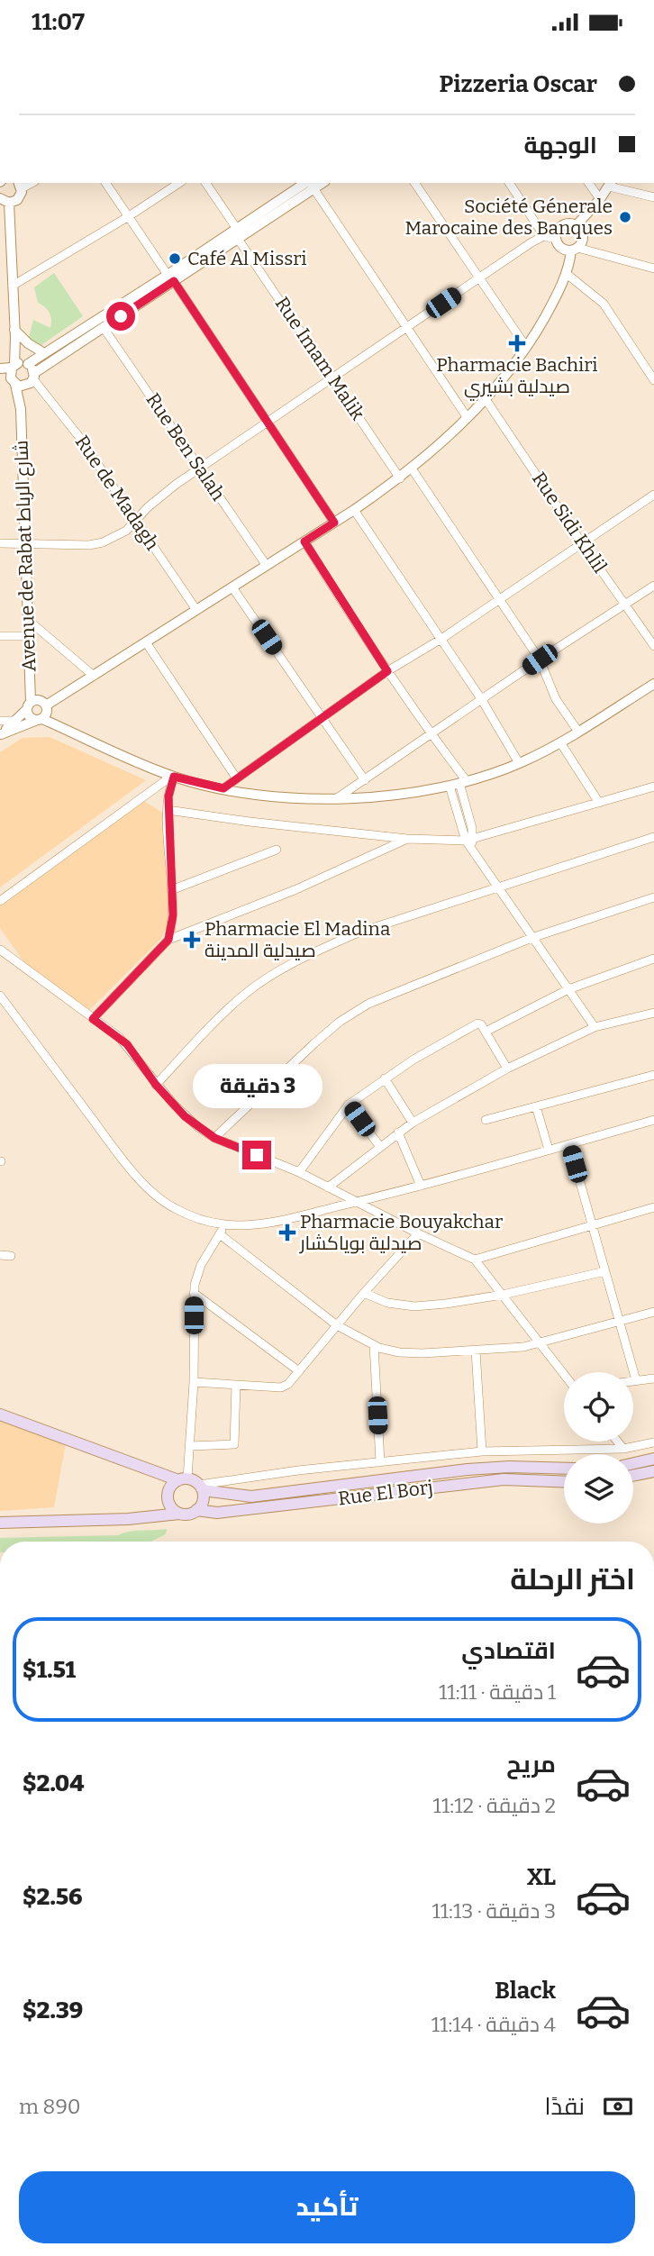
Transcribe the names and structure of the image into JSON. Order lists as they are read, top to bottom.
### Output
{
  "streets": {
    "main road": ["Rue El Borj"],
    "street": [
      "Rue Imam Malik",
      "Rue Ben Salah",
      "Rue de Madagh",
      "Rue Sidi Khlil",
      "Avenue de Rabat شارع الرباط"
    ]
  },
  "crossings": [
    ["Rue de Madagh", "Avenue de Rabat شارع الرباط"]
  ],
  "places": {
    "other": ["Société Génerale Marocaine des Banques", "Café Al Missri"],
    "health": ["Pharmacie Bachiri صيدلية بشيري", "Pharmacie El Madina صيدلية المدينة", "Pharmacie Bouyakchar صيدلية بوياكشار"]
  },
  "page": {
    "status": "11:07",
    "banner": ["Pizzeria Oscar", "الوجهة"],
    "bubble": "3 دقيقة",
    "heading": "اختر الرحلة",
    "list": [
      {
        "name": "اقتصادي",
        "note": "1 دقيقة · 11:11",
        "value": "$1.51"
      },
      {
        "name": "مريح",
        "note": "2 دقيقة · 11:12",
        "value": "$2.04"
      },
      {
        "name": "XL",
        "note": "3 دقيقة · 11:13",
        "value": "$2.56"
      },
      {
        "name": "Black",
        "note": "4 دقيقة · 11:14",
        "value": "$2.39"
      }
    ],
    "pay": ["نقدًا", "890 m"],
    "buttons": "تأكيد"
  }
}
